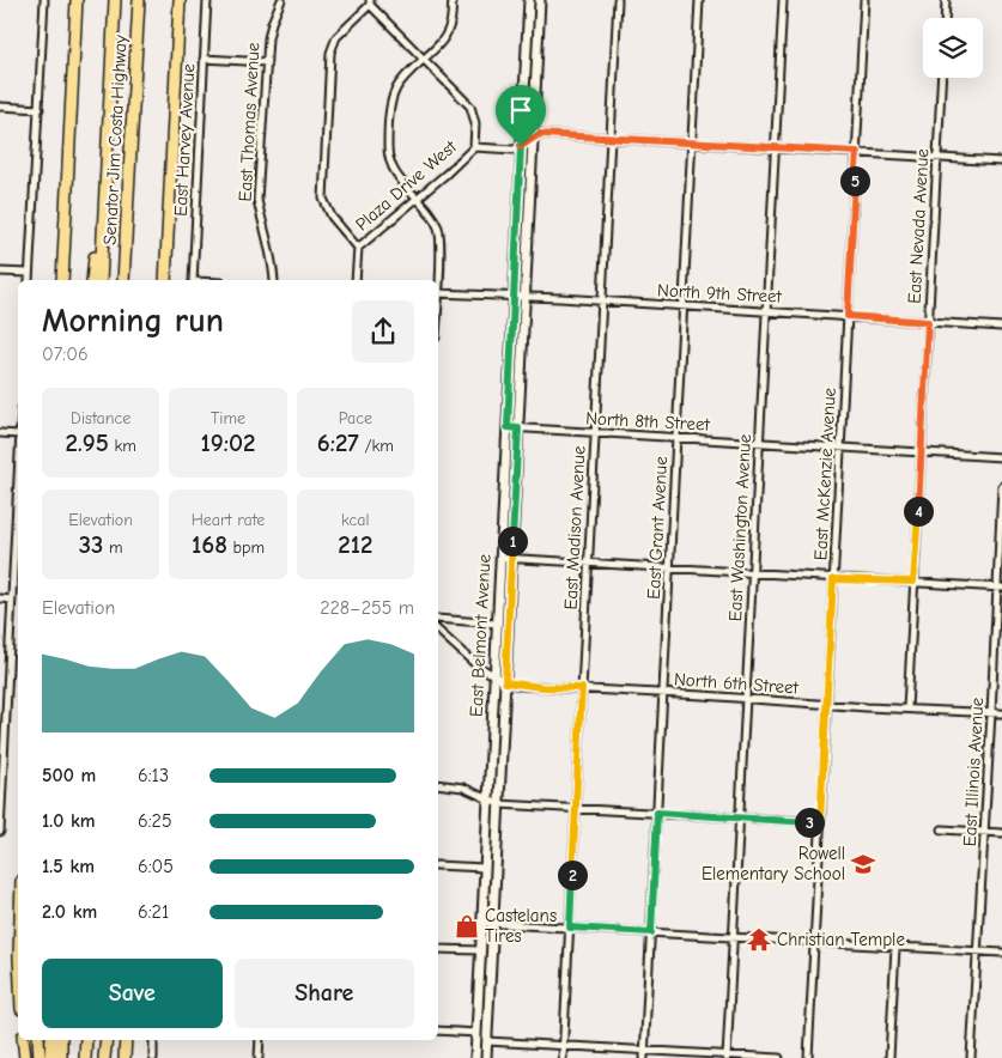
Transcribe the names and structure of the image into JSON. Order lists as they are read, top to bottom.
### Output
{
  "streets": {
    "highway": ["Senator Jim Costa Highway"],
    "main road": ["East Belmont Avenue"],
    "street": [
      "East Thomas Avenue",
      "East Harvey Avenue",
      "Plaza Drive West",
      "East Nevada Avenue",
      "North 9th Street",
      "North 8th Street",
      "East McKenzie Avenue",
      "East Madison Avenue",
      "East Grant Avenue",
      "East Washington Avenue",
      "North 6th Street",
      "East Illinois Avenue"
    ]
  },
  "crossings": [
    ["East Nevada Avenue", "North 9th Street"],
    ["East Nevada Avenue", "North 8th Street"],
    ["East Nevada Avenue", "North 6th Street"],
    ["North 9th Street", "East McKenzie Avenue"],
    ["North 9th Street", "East Madison Avenue"],
    ["North 9th Street", "East Grant Avenue"],
    ["North 9th Street", "East Washington Avenue"],
    ["North 9th Street", "East Belmont Avenue"],
    ["North 8th Street", "East McKenzie Avenue"],
    ["North 8th Street", "East Madison Avenue"],
    ["North 8th Street", "East Grant Avenue"],
    ["North 8th Street", "East Washington Avenue"],
    ["North 8th Street", "East Belmont Avenue"],
    ["East McKenzie Avenue", "North 6th Street"],
    ["East Madison Avenue", "North 6th Street"],
    ["East Grant Avenue", "North 6th Street"],
    ["East Washington Avenue", "North 6th Street"],
    ["East Belmont Avenue", "North 6th Street"],
    ["North 6th Street", "East Illinois Avenue"]
  ],
  "places": {
    "school or university": ["Rowell Elementary School"],
    "shop": ["Castelans Tires"],
    "temple": ["Christian Temple"]
  },
  "page": {
    "pins": [
      "5",
      "4",
      "1",
      "3",
      "2"
    ],
    "heading": ["Morning run", "07:06"],
    "stats": [
      ["Distance", "2.95 km"],
      ["Time", "19:02"],
      ["Pace", "6:27 /km"],
      ["Elevation", "33 m"],
      ["Heart rate", "168 bpm"],
      ["kcal", "212"]
    ],
    "chart": ["Elevation", "228–255 m"],
    "list": [
      {
        "name": "500 m",
        "note": "6:13"
      },
      {
        "name": "1.0 km",
        "note": "6:25"
      },
      {
        "name": "1.5 km",
        "note": "6:05"
      },
      {
        "name": "2.0 km",
        "note": "6:21"
      }
    ],
    "buttons": ["Save", "Share"]
  }
}
